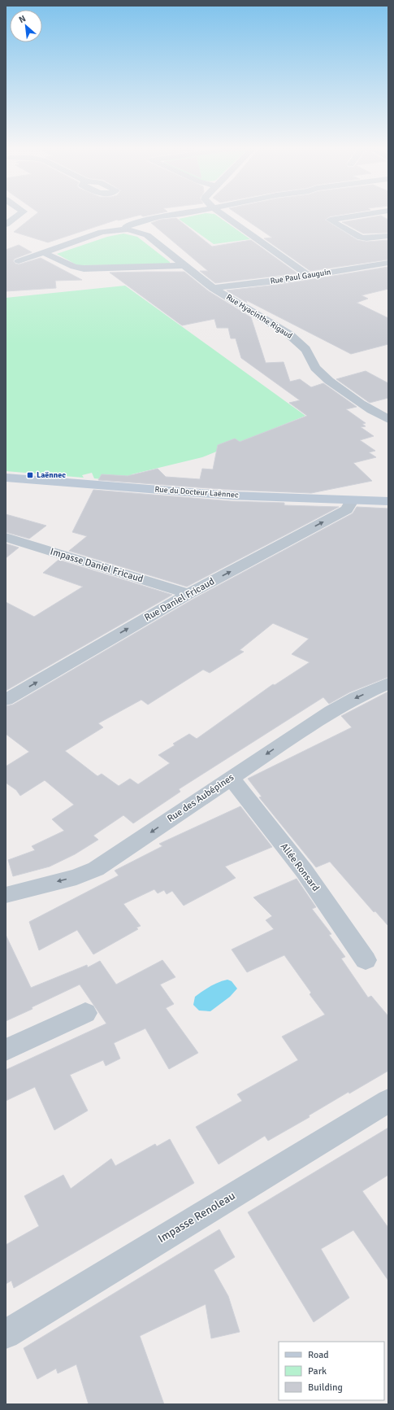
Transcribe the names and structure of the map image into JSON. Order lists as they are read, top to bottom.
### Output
{
  "streets": {
    "street": [
      "Rue Paul Gauguin",
      "Rue Hyacinthe Rigaud",
      "Rue du Docteur Laënnec",
      "Impasse Daniel Fricaud",
      "Rue Daniel Fricaud",
      "Rue des Aubépines",
      "Allée Ronsard",
      "Impasse Renoleau"
    ]
  },
  "crossings": [
    ["Rue Paul Gauguin", "Rue Hyacinthe Rigaud"],
    ["Rue du Docteur Laënnec", "Rue Daniel Fricaud"],
    ["Impasse Daniel Fricaud", "Rue Daniel Fricaud"],
    ["Rue des Aubépines", "Allée Ronsard"]
  ],
  "one_way": ["Rue Daniel Fricaud", "Rue des Aubépines"],
  "places": {
    "transit": ["Laënnec"]
  },
  "legend": ["Road", "Park", "Building"],
  "north": "top left"
}
